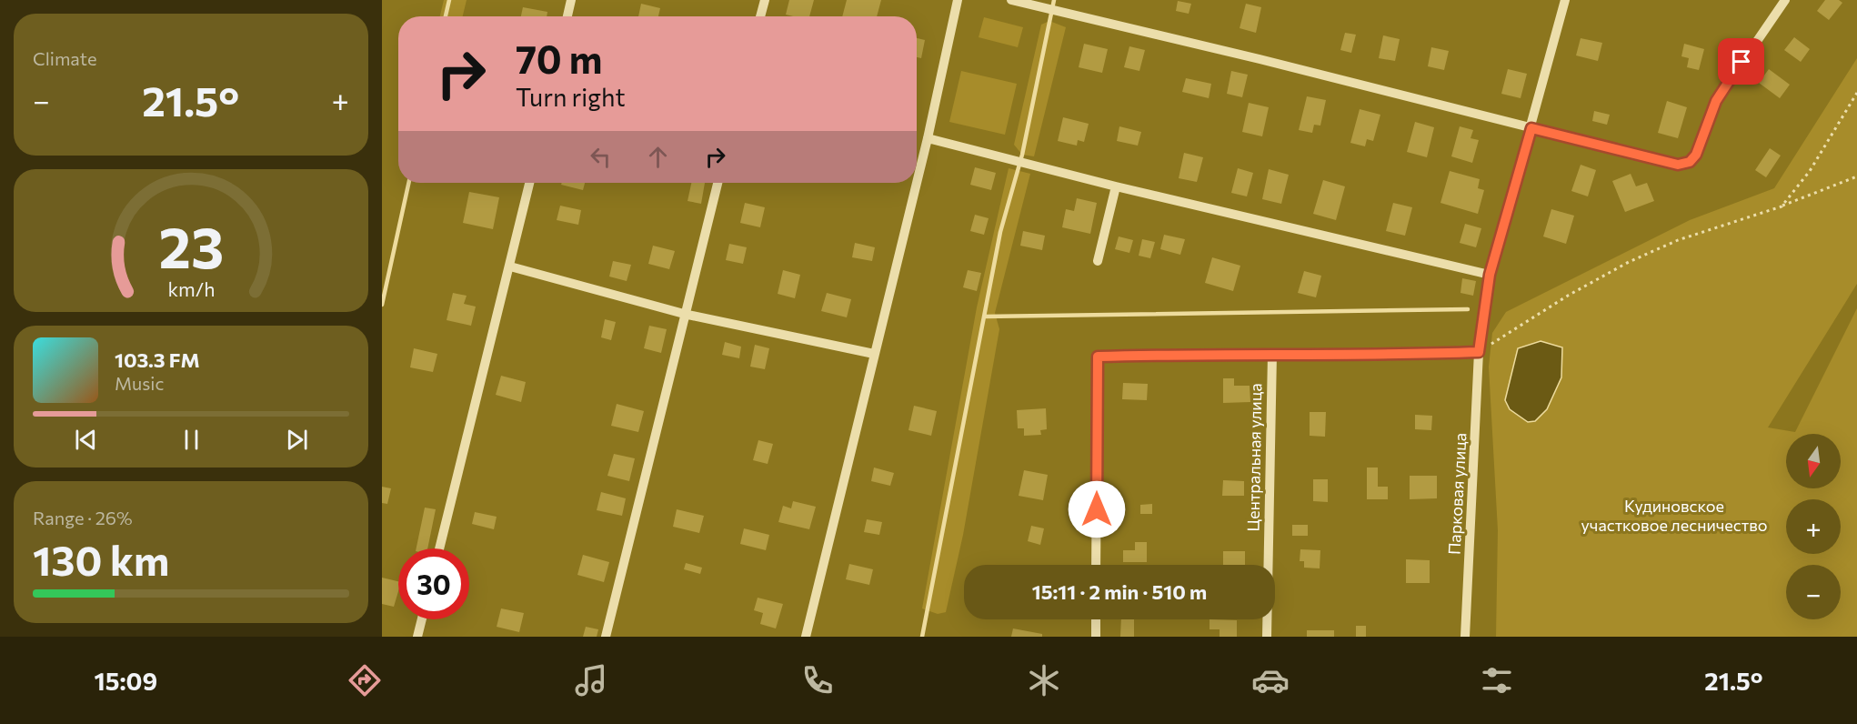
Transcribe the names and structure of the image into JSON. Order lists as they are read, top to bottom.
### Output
{
  "streets": {
    "street": ["Центральная улица", "Парковая улица"]
  },
  "parks": ["Кудиновское участковое лесничество"],
  "north": "bottom",
  "page": {
    "tile": [
      "Climate",
      ["Range · 26%", "130 km"]
    ],
    "turn": ["70 m", "Turn right"],
    "heat": ["−", "21.5°", "+"],
    "song": ["103.3 FM", "Music"],
    "map_buttons": ["+", "−"],
    "limit": "30",
    "trip": "15:11 · 2 min · 510 m",
    "tabs": ["15:09", "21.5°"],
    "gauge": ["23", "km/h"]
  }
}
